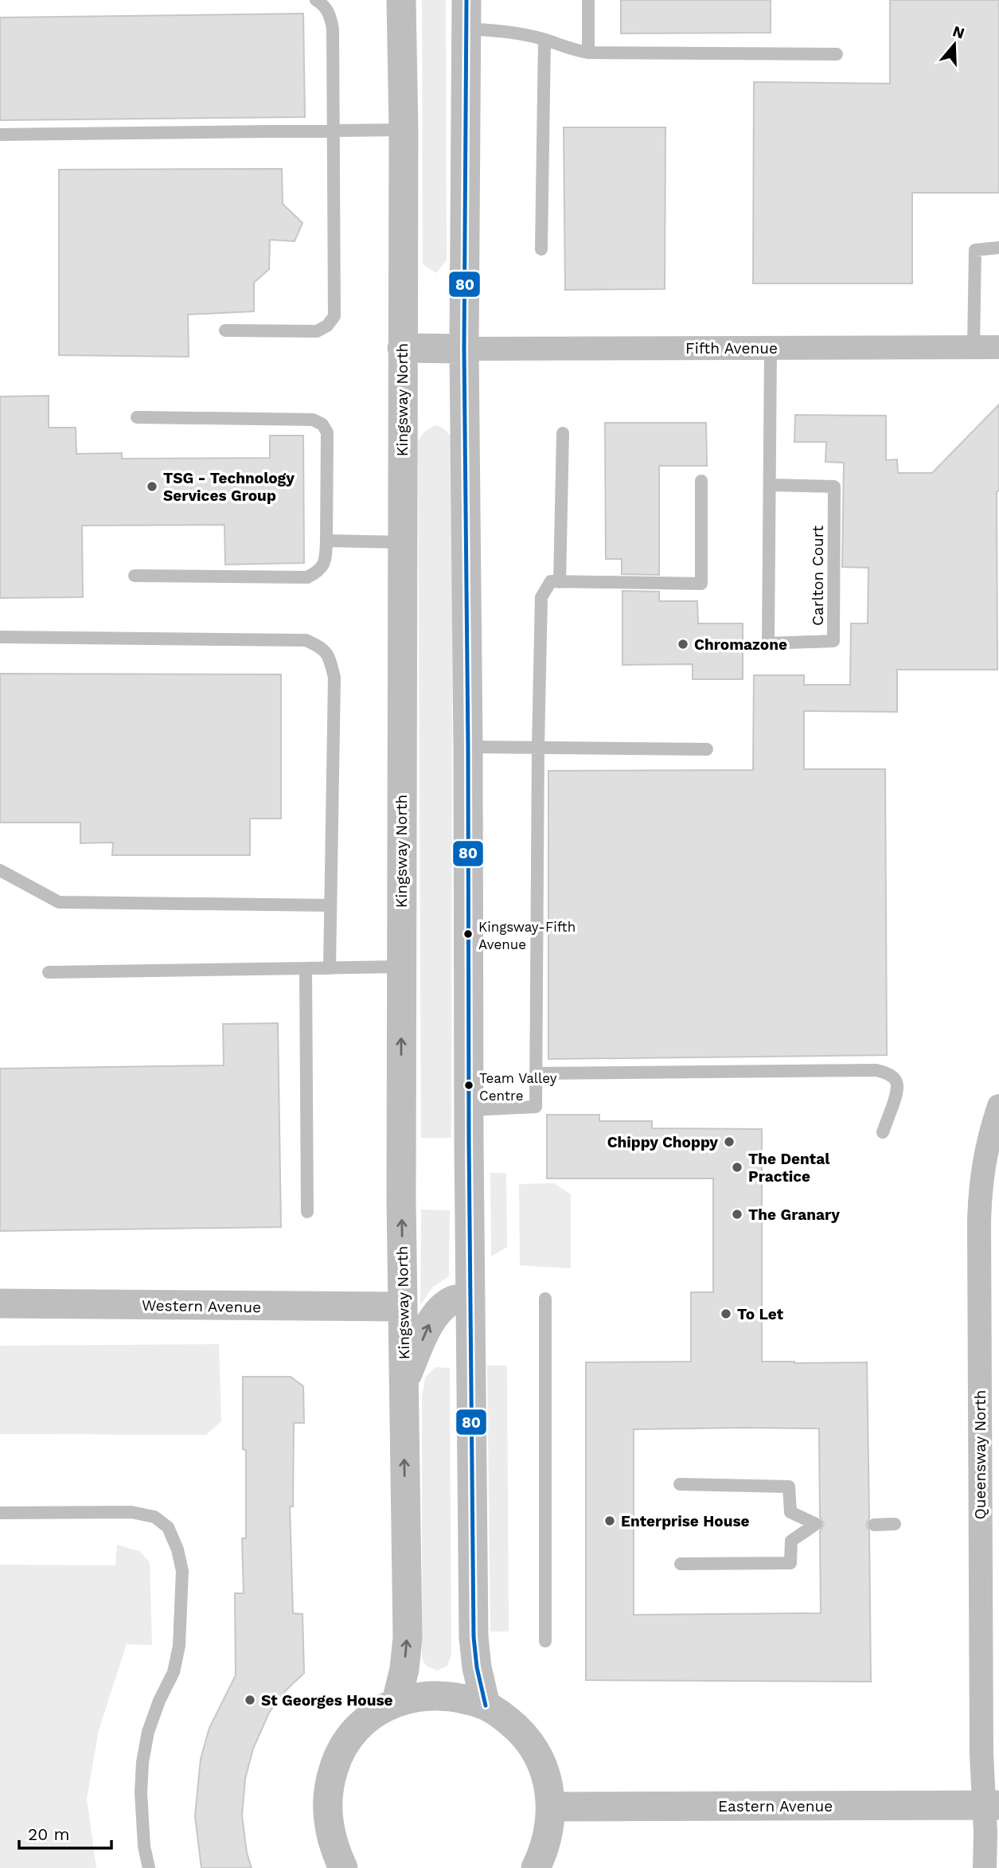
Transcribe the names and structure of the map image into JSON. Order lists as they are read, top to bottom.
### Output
{
  "streets": {
    "street": [
      "Fifth Avenue",
      "Kingsway North",
      "Western Avenue",
      "Queensway North",
      "Eastern Avenue"
    ],
    "lane": ["Carlton Court"]
  },
  "crossings": [
    ["Fifth Avenue", "Carlton Court"],
    ["Kingsway North", "Western Avenue"],
    ["Queensway North", "Eastern Avenue"]
  ],
  "places": [
    "TSG - Technology Services Group",
    "Chromazone",
    "Kingsway-Fifth Avenue",
    "Team Valley Centre",
    "Chippy Choppy",
    "The Dental Practice",
    "The Granary",
    "To Let",
    "Enterprise House",
    "St Georges House"
  ],
  "lines": ["transit line 80"],
  "scale_bar": "20 m",
  "north": "top"
}
